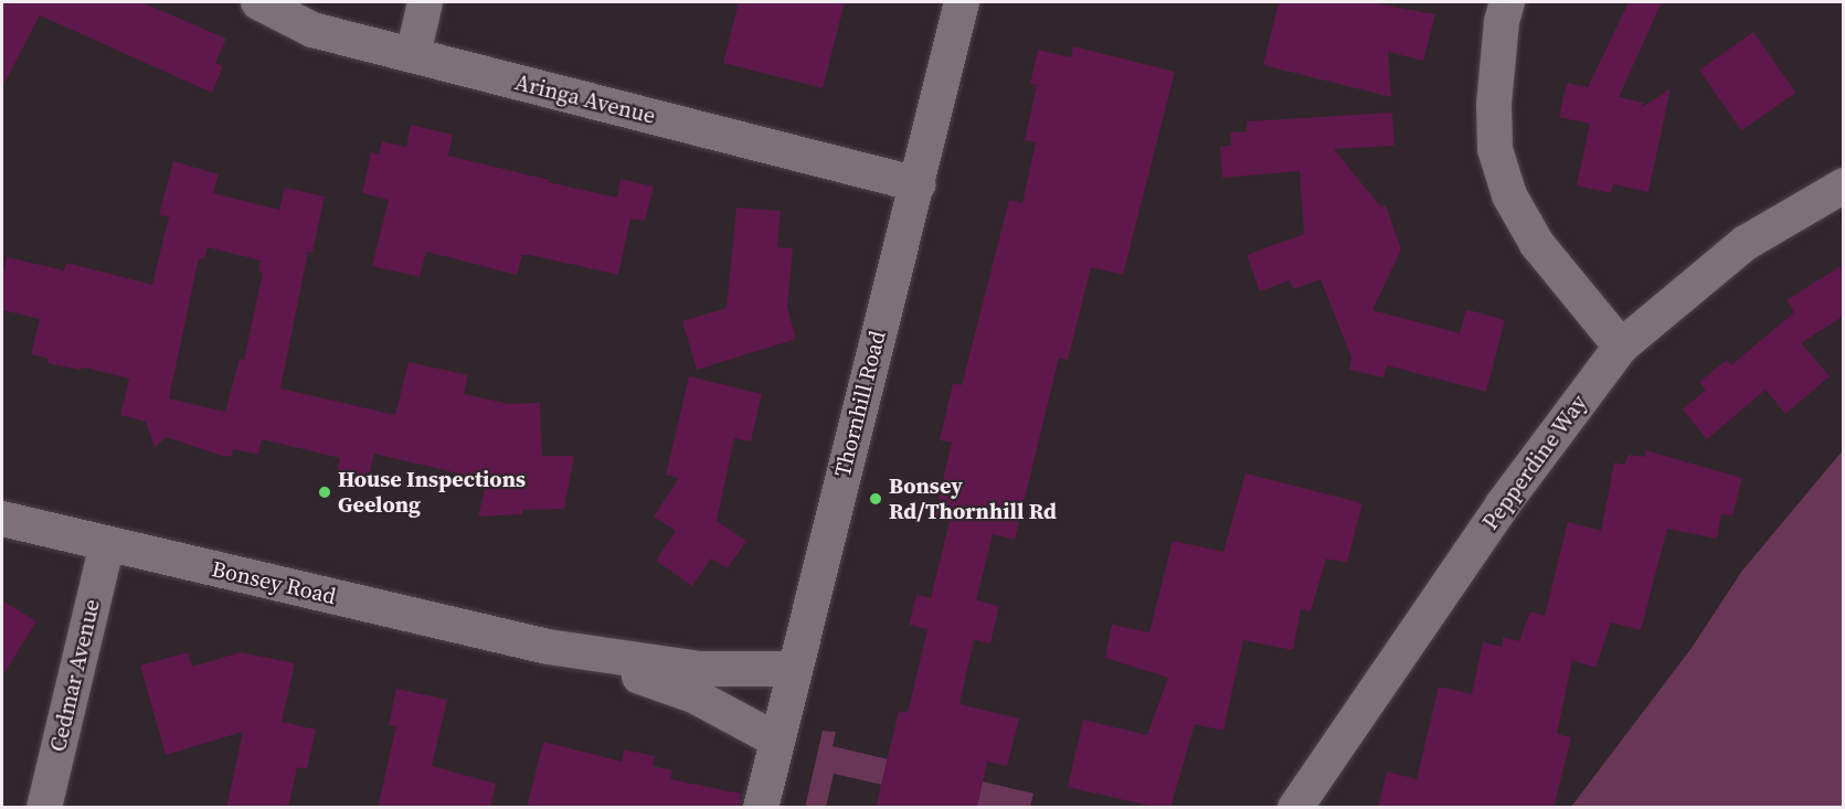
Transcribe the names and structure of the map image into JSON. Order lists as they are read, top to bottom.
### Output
{
  "streets": {
    "street": [
      "Aringa Avenue",
      "Thornhill Road",
      "Pepperdine Way",
      "Bonsey Road",
      "Cedmar Avenue"
    ]
  },
  "crossings": [
    ["Aringa Avenue", "Thornhill Road"],
    ["Thornhill Road", "Bonsey Road"],
    ["Bonsey Road", "Cedmar Avenue"]
  ],
  "places": ["House Inspections Geelong", "Bonsey Rd/Thornhill Rd"]
}
